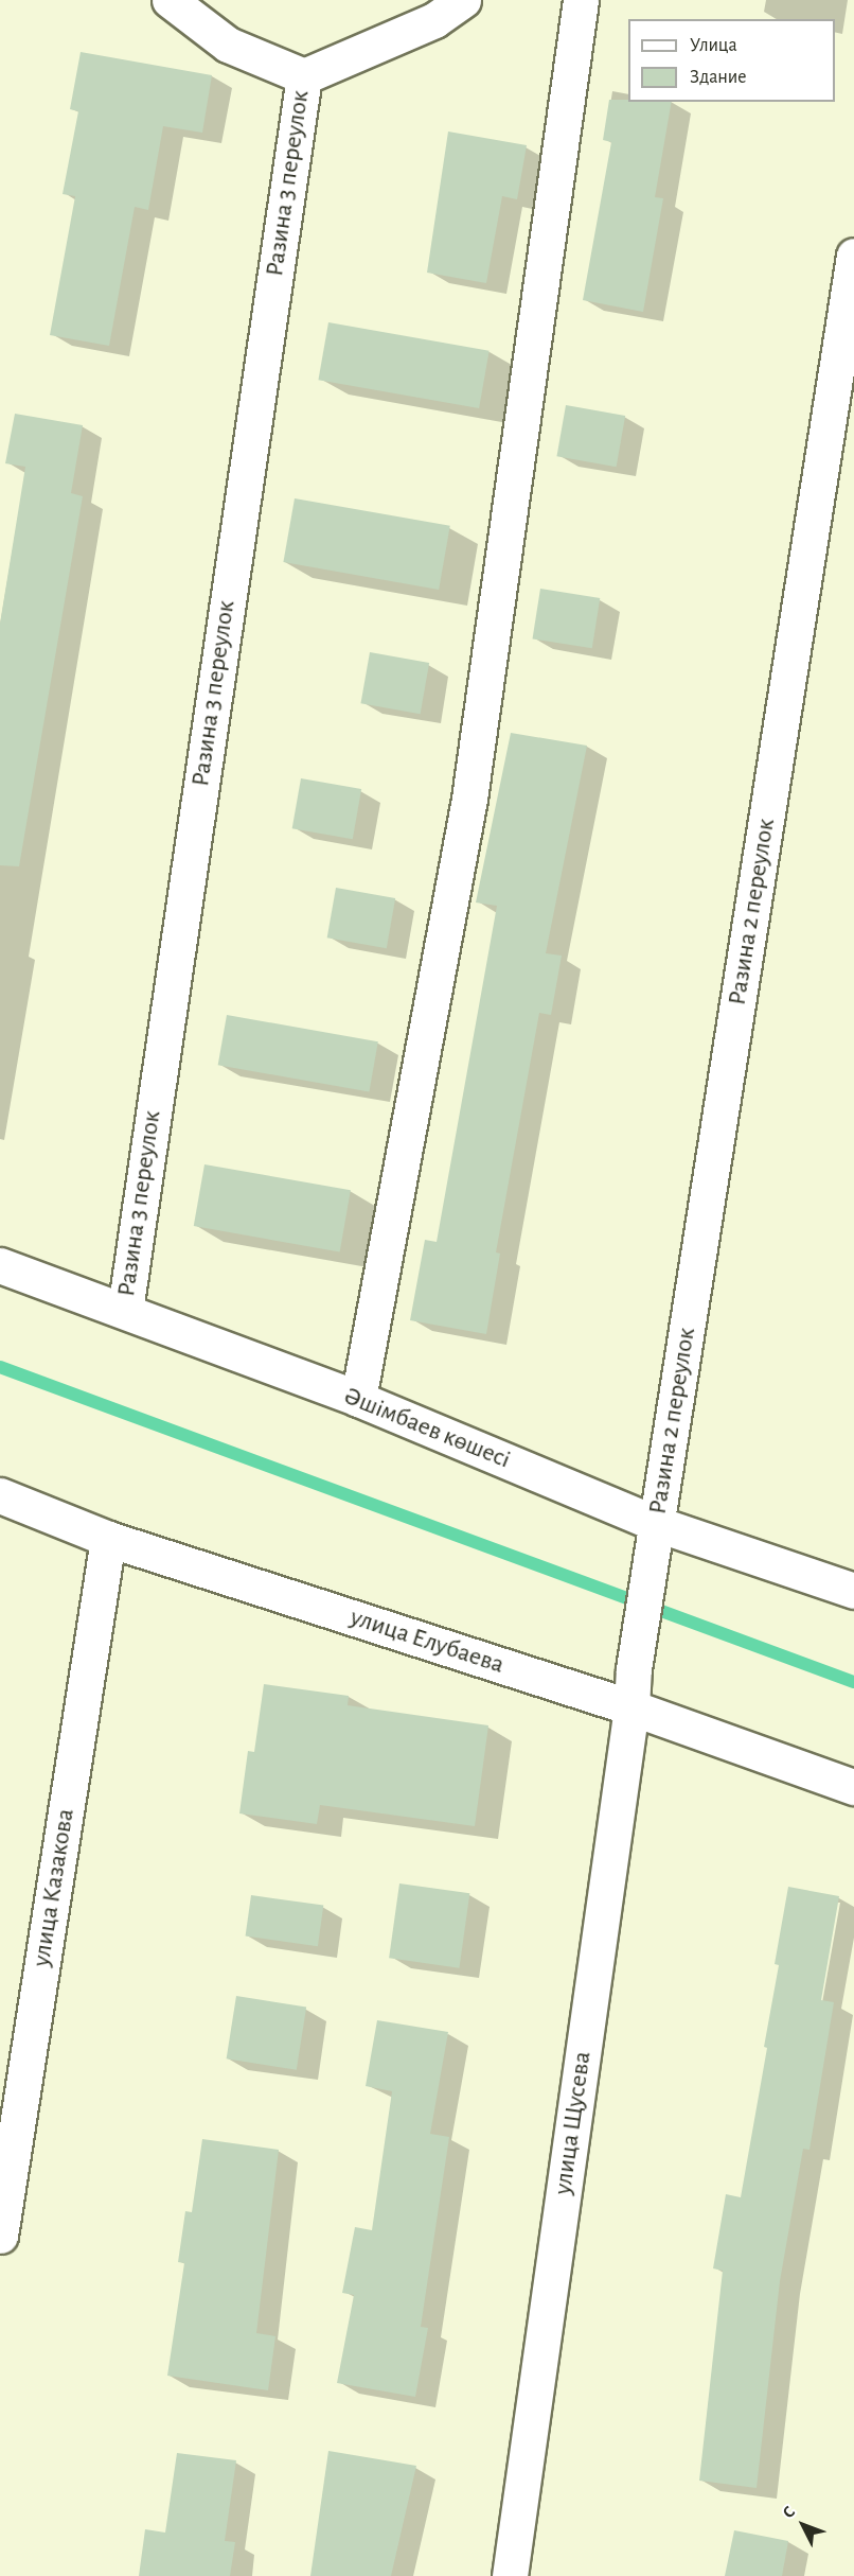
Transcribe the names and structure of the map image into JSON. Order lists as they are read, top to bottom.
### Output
{
  "streets": {
    "street": [
      "Разина 3 переулок",
      "Разина 2 переулок",
      "Әшімбаев көшесі",
      "улица Елубаева",
      "улица Казакова",
      "улица Щусева"
    ]
  },
  "crossings": [
    ["Разина 3 переулок", "Әшімбаев көшесі"],
    ["Разина 2 переулок", "Әшімбаев көшесі"],
    ["Разина 2 переулок", "улица Щусева"],
    ["улица Елубаева", "улица Казакова"],
    ["улица Елубаева", "улица Щусева"]
  ],
  "legend": ["Улица", "Здание"],
  "north": "top left"
}
